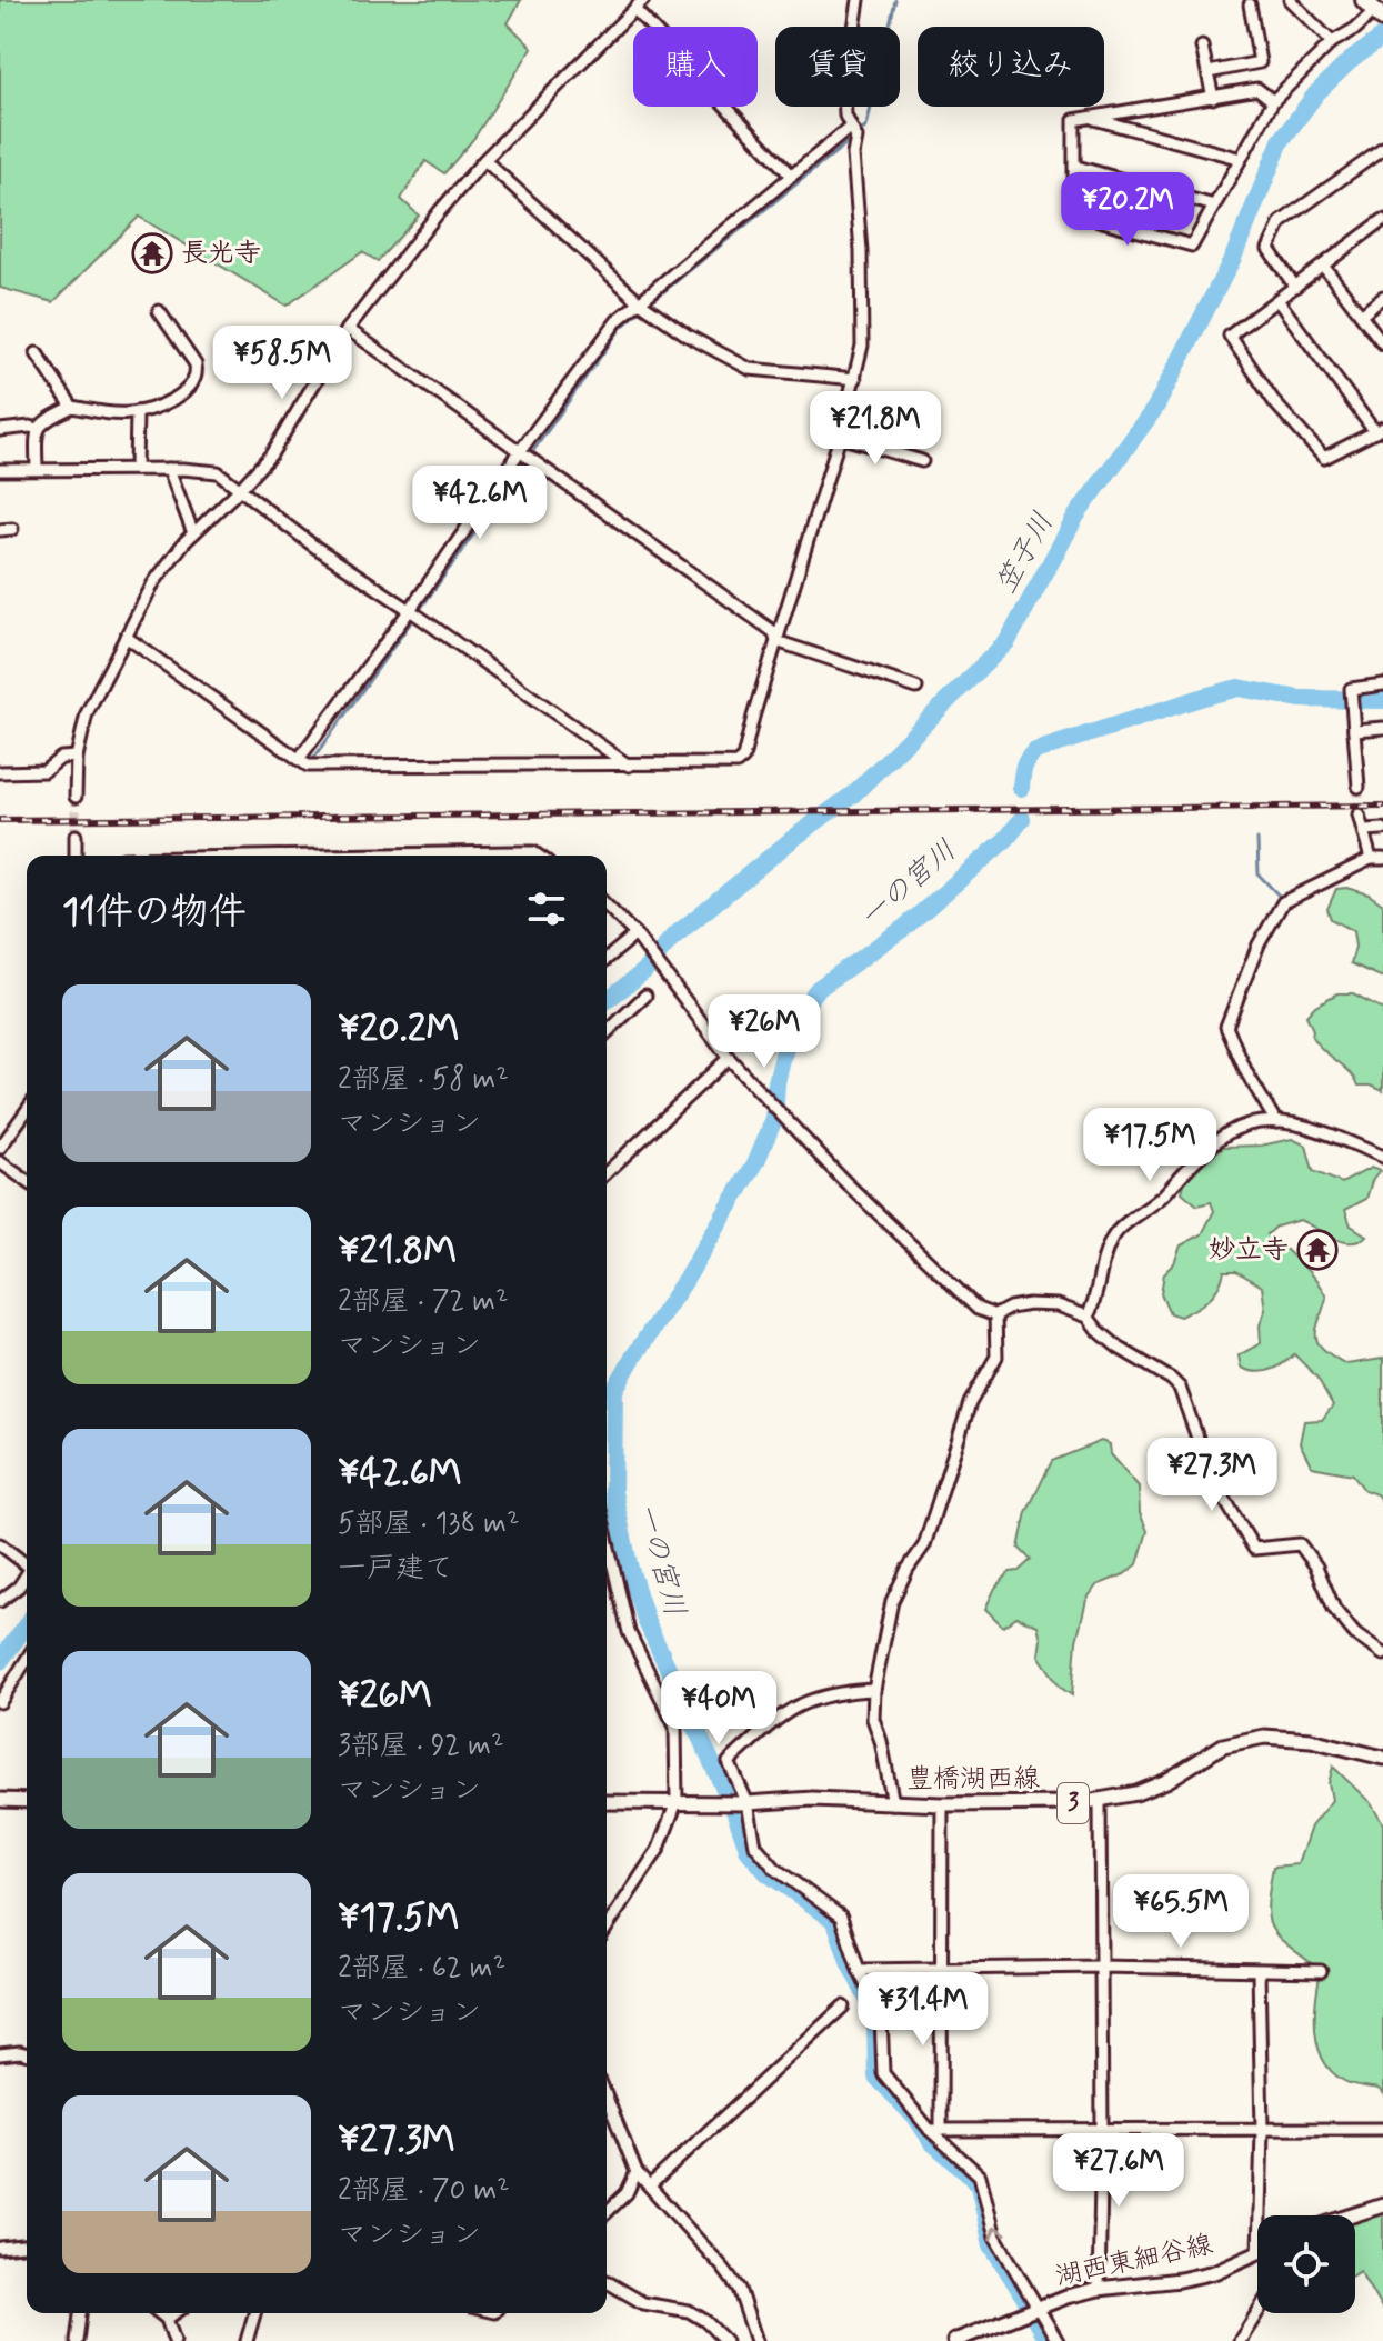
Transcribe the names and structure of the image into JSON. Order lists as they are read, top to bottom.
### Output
{
  "streets": {
    "main road": ["豊橋湖西線", "3", "湖西東細谷線"]
  },
  "water": ["笠子川", "一の宮川"],
  "places": {
    "temple": ["長光寺", "妙立寺"]
  },
  "page": {
    "chip": ["購入", "賃貸", "絞り込み"],
    "price": [
      "¥20.2M",
      "¥58.5M",
      "¥21.8M",
      "¥42.6M",
      "¥26M",
      "¥17.5M",
      "¥27.3M",
      "¥40M",
      "¥65.5M",
      "¥31.4M",
      "¥27.6M"
    ],
    "heading": "11件の物件",
    "list": [
      {
        "name": "¥20.2M",
        "note": "2部屋 · 58 m² · マンション"
      },
      {
        "name": "¥21.8M",
        "note": "2部屋 · 72 m² · マンション"
      },
      {
        "name": "¥42.6M",
        "note": "5部屋 · 138 m² · 一戸建て"
      },
      {
        "name": "¥26M",
        "note": "3部屋 · 92 m² · マンション"
      },
      {
        "name": "¥17.5M",
        "note": "2部屋 · 62 m² · マンション"
      },
      {
        "name": "¥27.3M",
        "note": "2部屋 · 70 m² · マンション"
      }
    ]
  }
}
